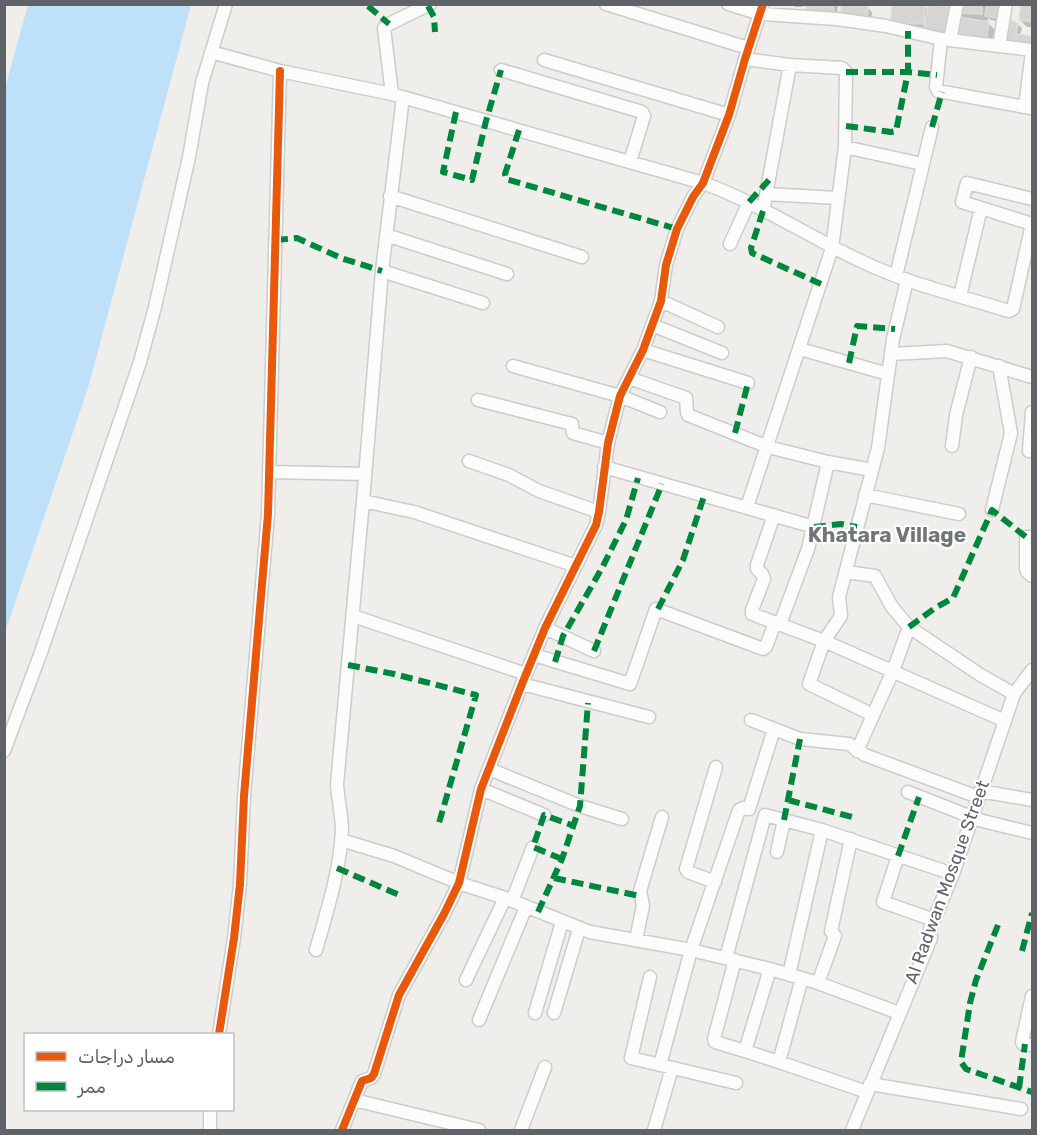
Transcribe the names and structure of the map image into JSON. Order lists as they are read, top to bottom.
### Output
{
  "streets": {
    "street": ["Al Radwan Mosque Street"]
  },
  "districts": ["Khatara Village"],
  "legend": ["مسار دراجات", "ممر"]
}
